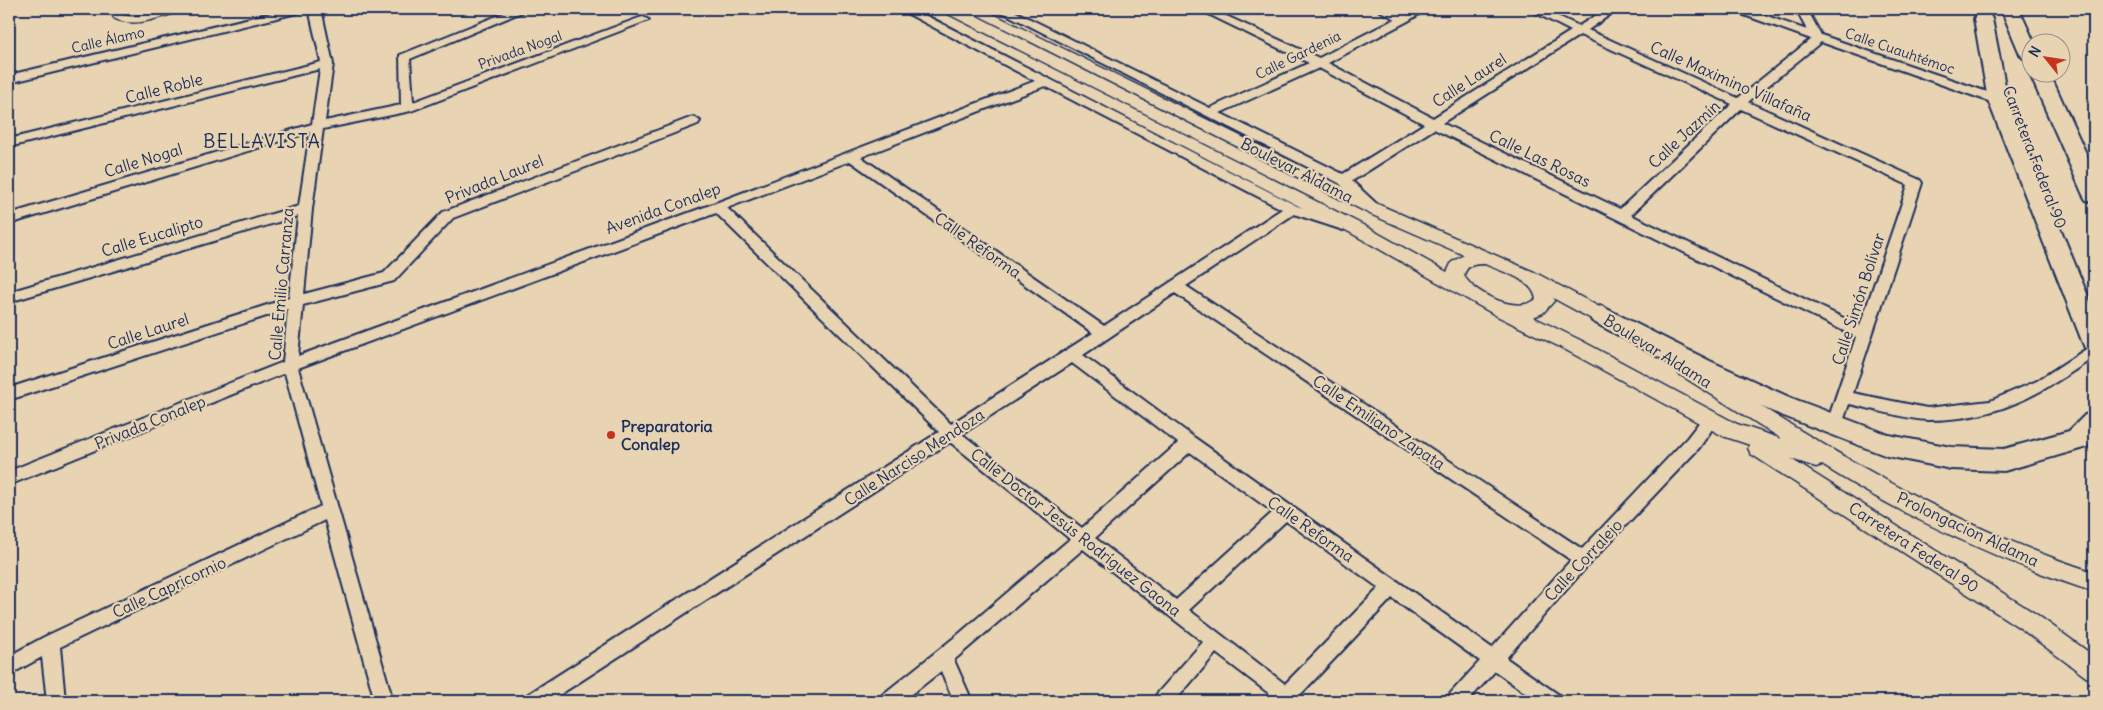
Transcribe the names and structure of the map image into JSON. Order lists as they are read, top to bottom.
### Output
{
  "streets": {
    "highway": ["Carretera Federal 90"],
    "street": [
      "Calle Álamo",
      "Privada Nogal",
      "Calle Cuauhtémoc",
      "Calle Gardenia",
      "Calle Laurel",
      "Calle Maximino Villafaña",
      "Calle Roble",
      "Calle Jazmín",
      "Calle Las Rosas",
      "Calle Nogal",
      "Boulevar Aldama",
      "Privada Laurel",
      "Avenida Conalep",
      "Calle Eucalipto",
      "Calle Reforma",
      "Calle Emilio Carranza",
      "Calle Simón Bolívar",
      "Privada Conalep",
      "Calle Emiliano Zapata",
      "Calle Narciso Mendoza",
      "Prolongacion Aldama",
      "Calle Doctor Jesús Rodríguez Gaona",
      "Calle Corralejo",
      "Calle Capricornio"
    ]
  },
  "crossings": [
    ["Privada Nogal", "Calle Nogal"],
    ["Privada Nogal", "Calle Emilio Carranza"],
    ["Calle Cuauhtémoc", "Calle Jazmín"],
    ["Calle Gardenia", "Calle Las Rosas"],
    ["Calle Laurel", "Calle Maximino Villafaña"],
    ["Calle Laurel", "Calle Las Rosas"],
    ["Calle Laurel", "Privada Laurel"],
    ["Calle Laurel", "Calle Emilio Carranza"],
    ["Calle Maximino Villafaña", "Calle Jazmín"],
    ["Calle Maximino Villafaña", "Calle Simón Bolívar"],
    ["Calle Roble", "Calle Emilio Carranza"],
    ["Calle Jazmín", "Calle Las Rosas"],
    ["Carretera Federal 90", "Boulevar Aldama"],
    ["Calle Las Rosas", "Calle Simón Bolívar"],
    ["Calle Nogal", "Calle Emilio Carranza"],
    ["Boulevar Aldama", "Avenida Conalep"],
    ["Boulevar Aldama", "Calle Narciso Mendoza"],
    ["Boulevar Aldama", "Prolongacion Aldama"],
    ["Boulevar Aldama", "Calle Corralejo"],
    ["Privada Laurel", "Calle Emilio Carranza"],
    ["Avenida Conalep", "Calle Reforma"],
    ["Avenida Conalep", "Calle Emilio Carranza"],
    ["Avenida Conalep", "Privada Conalep"],
    ["Avenida Conalep", "Calle Doctor Jesús Rodríguez Gaona"],
    ["Calle Eucalipto", "Calle Emilio Carranza"],
    ["Calle Reforma", "Calle Narciso Mendoza"],
    ["Calle Reforma", "Calle Corralejo"],
    ["Calle Emilio Carranza", "Privada Conalep"],
    ["Calle Emilio Carranza", "Calle Capricornio"],
    ["Calle Emiliano Zapata", "Calle Narciso Mendoza"],
    ["Calle Emiliano Zapata", "Calle Corralejo"],
    ["Calle Narciso Mendoza", "Calle Doctor Jesús Rodríguez Gaona"]
  ],
  "districts": ["BELLAVISTA"],
  "places": ["Preparatoria Conalep"],
  "north": "top left"
}
